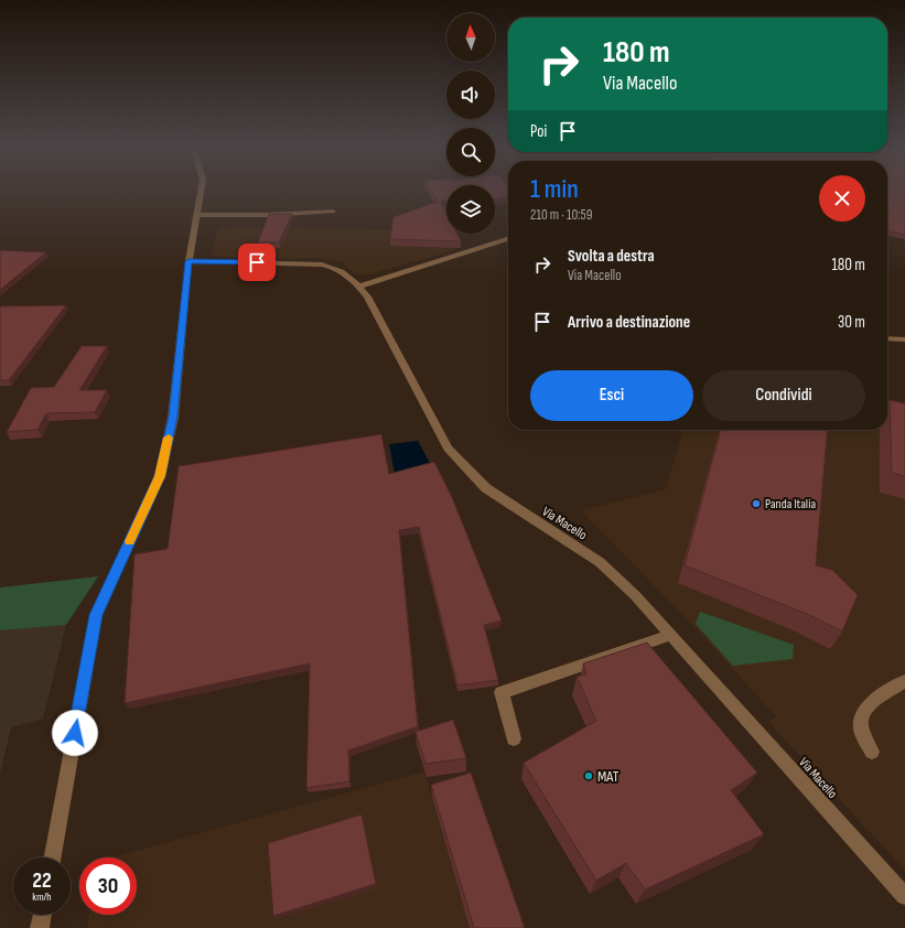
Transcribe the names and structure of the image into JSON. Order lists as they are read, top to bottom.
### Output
{
  "streets": {
    "street": ["Via Macello"]
  },
  "places": ["Panda Italia", "MAT"],
  "north": "top",
  "page": {
    "turn": ["180 m", "Via Macello"],
    "then": "Poi",
    "heading": ["1 min", "210 m · 10:59"],
    "list": [
      {
        "name": "Svolta a destra",
        "note": "Via Macello",
        "value": "180 m"
      },
      {
        "name": "Arrivo a destinazione",
        "value": "30 m"
      }
    ],
    "buttons": ["Esci", "Condividi"],
    "speed": "22 km/h",
    "limit": "30"
  }
}
